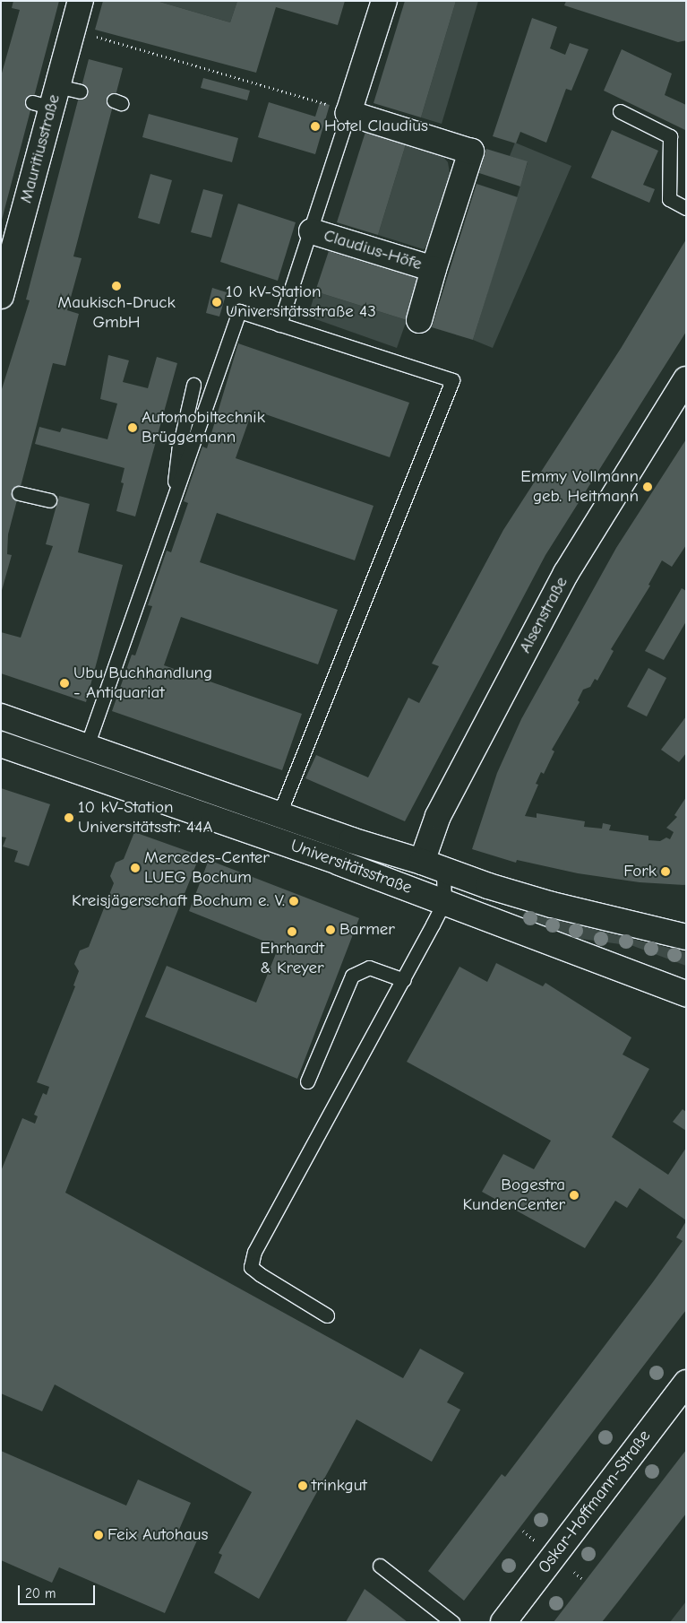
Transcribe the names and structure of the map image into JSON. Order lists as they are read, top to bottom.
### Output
{
  "streets": {
    "street": [
      "Mauritiusstraße",
      "Claudius-Höfe",
      "Alsenstraße",
      "Universitätsstraße",
      "Oskar-Hoffmann-Straße"
    ]
  },
  "crossings": [
    ["Alsenstraße", "Universitätsstraße"]
  ],
  "places": [
    "Hotel Claudius",
    "Maukisch-Druck GmbH",
    "10 kV-Station Universitätsstraße 43",
    "Automobiltechnik Brüggemann",
    "Emmy Vollmann geb. Heitmann",
    "Ubu Buchhandlung - Antiquariat",
    "10 kV-Station Universitätsstr. 44A",
    "Mercedes-Center LUEG Bochum",
    "Fork",
    "Kreisjägerschaft Bochum e. V.",
    "Barmer",
    "Ehrhardt & Kreyer",
    "Bogestra KundenCenter",
    "trinkgut",
    "Feix Autohaus"
  ],
  "scale_bar": "20 m"
}
